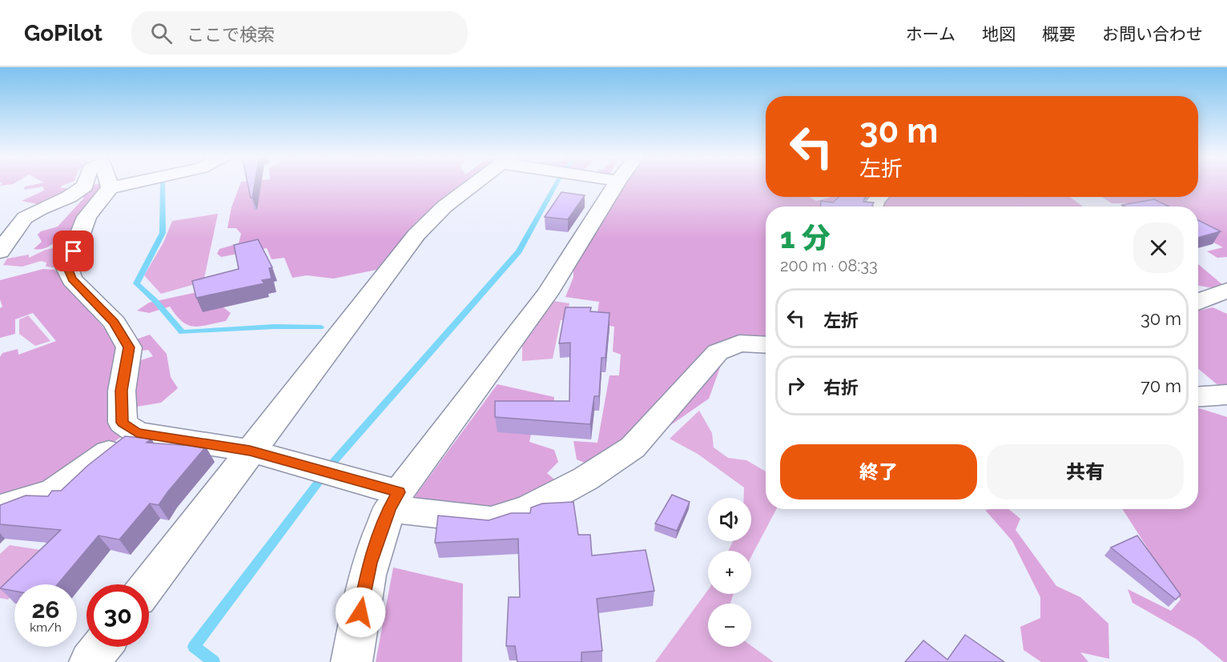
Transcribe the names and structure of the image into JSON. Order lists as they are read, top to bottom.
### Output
{
  "page": {
    "header": "GoPilot",
    "search": "ここで検索",
    "nav": [
      "ホーム",
      "地図",
      "概要",
      "お問い合わせ"
    ],
    "turn": ["30 m", "左折"],
    "heading": ["1 分", "200 m · 08:33"],
    "list": [
      {
        "name": "左折",
        "value": "30 m"
      },
      {
        "name": "右折",
        "value": "70 m"
      }
    ],
    "buttons": ["終了", "共有"],
    "map_buttons": ["+", "−"],
    "speed": "26 km/h",
    "limit": "30"
  }
}
